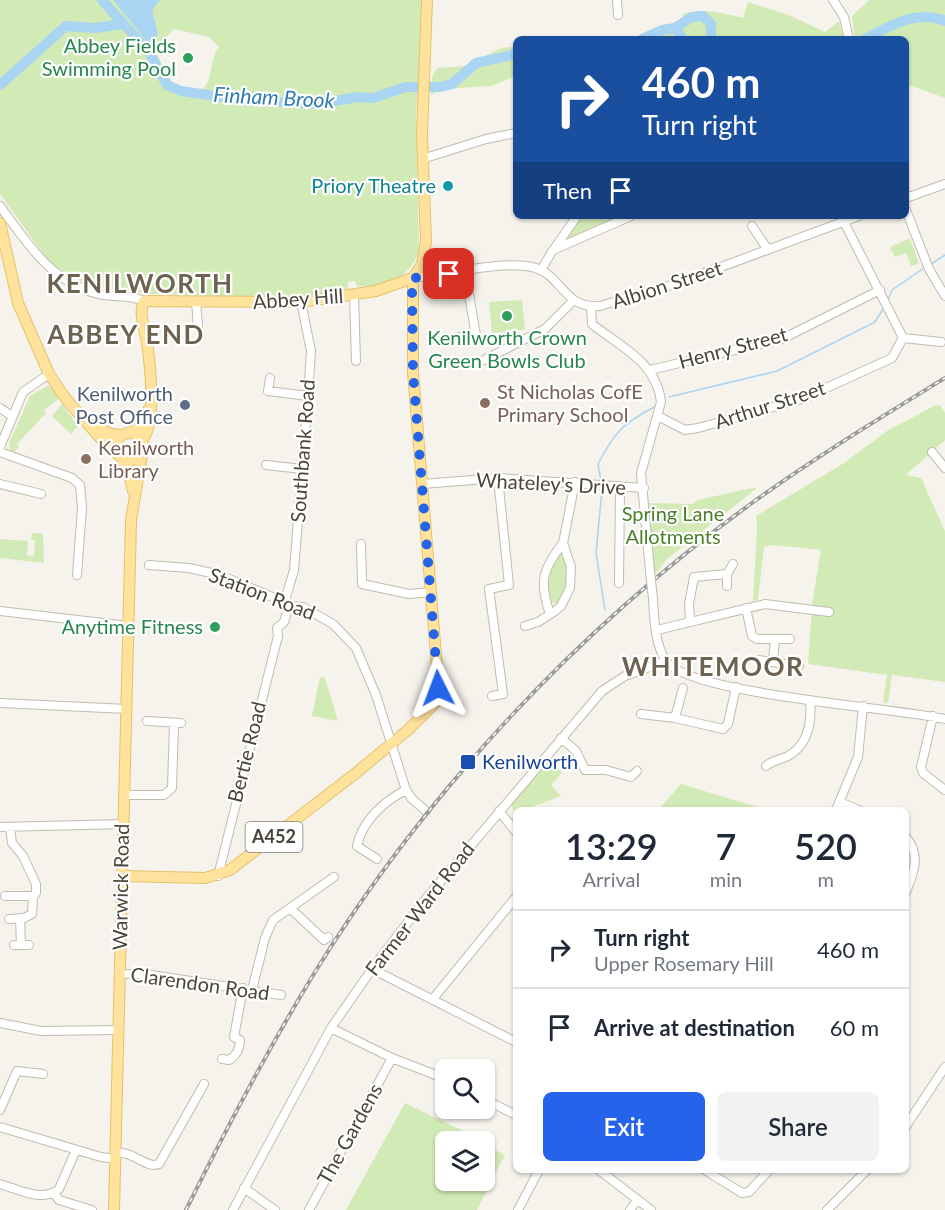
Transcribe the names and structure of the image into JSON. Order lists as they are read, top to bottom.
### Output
{
  "streets": {
    "main road": ["Abbey Hill", "A452", "Warwick Road"],
    "street": [
      "Albion Street",
      "Henry Street",
      "Arthur Street",
      "Southbank Road",
      "Whateley's Drive",
      "Station Road",
      "Bertie Road",
      "Farmer Ward Road",
      "Clarendon Road",
      "The Gardens"
    ]
  },
  "crossings": [
    ["Abbey Hill", "Southbank Road"],
    ["Abbey Hill", "A452"],
    ["Southbank Road", "Station Road"],
    ["Southbank Road", "Bertie Road"],
    ["Whateley's Drive", "A452"],
    ["Station Road", "A452"],
    ["Bertie Road", "A452"],
    ["A452", "Warwick Road"],
    ["Warwick Road", "Clarendon Road"]
  ],
  "districts": ["KENILWORTH", "ABBEY END", "WHITEMOOR"],
  "water": ["Finham Brook"],
  "parks": ["Spring Lane Allotments"],
  "places": {
    "other": [
      "Abbey Fields Swimming Pool",
      "Priory Theatre",
      "Kenilworth Crown Green Bowls Club",
      "St Nicholas CofE Primary School",
      "Kenilworth Post Office",
      "Kenilworth Library",
      "Anytime Fitness"
    ],
    "transit": ["Kenilworth"]
  },
  "page": {
    "turn": ["460 m", "Turn right"],
    "then": "Then",
    "eta": [
      "13:29",
      "Arrival",
      "7",
      "min",
      "520",
      "m"
    ],
    "list": [
      {
        "name": "Turn right",
        "note": "Upper Rosemary Hill",
        "value": "460 m"
      },
      {
        "name": "Arrive at destination",
        "value": "60 m"
      }
    ],
    "buttons": ["Exit", "Share"]
  }
}
